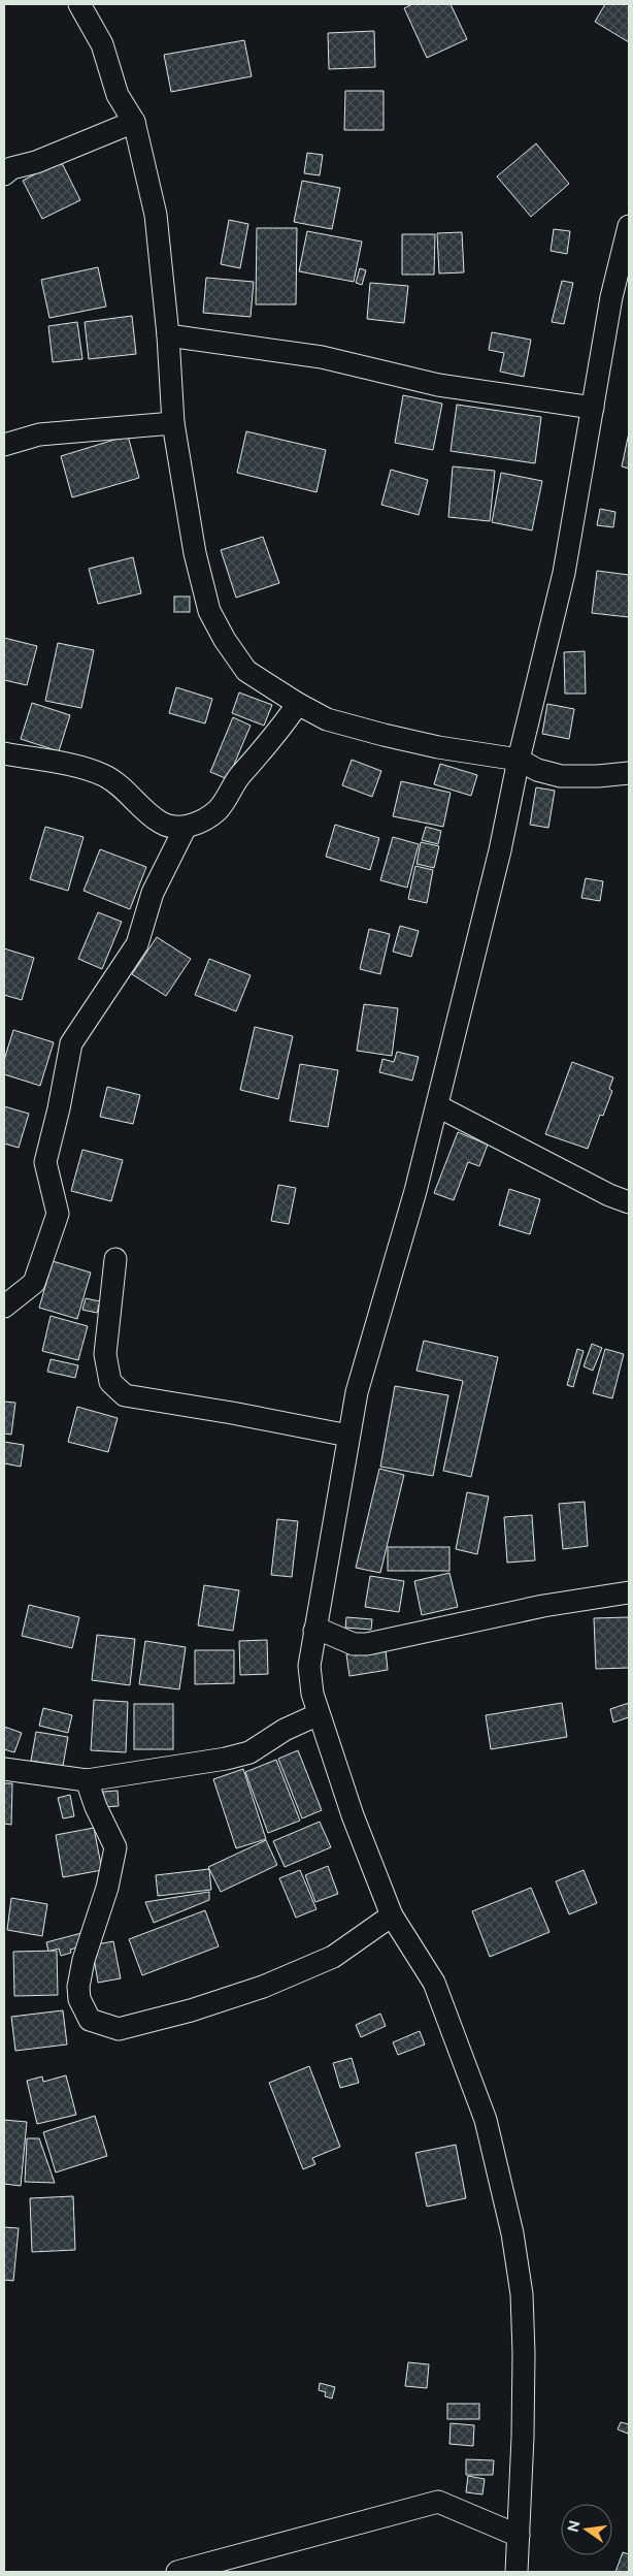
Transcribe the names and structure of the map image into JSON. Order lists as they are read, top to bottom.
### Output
{
  "north": "left"
}
